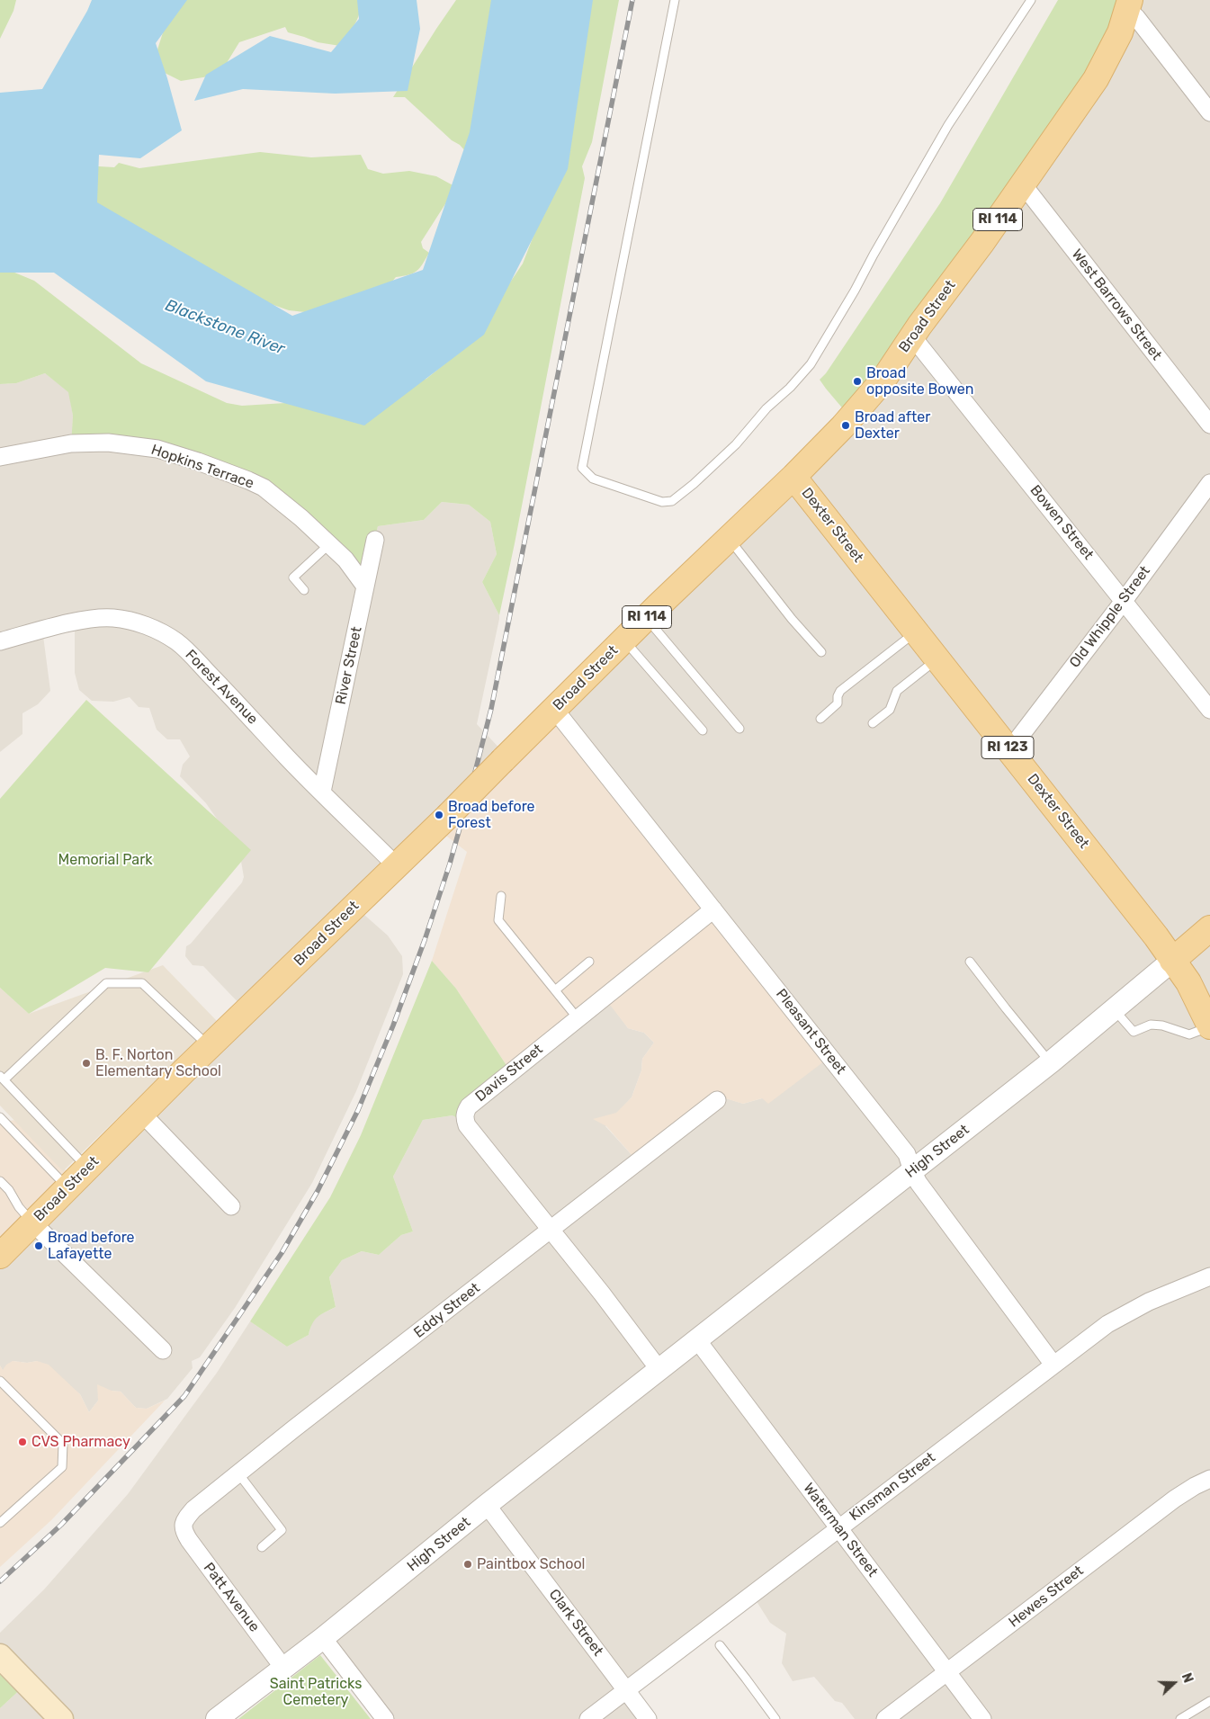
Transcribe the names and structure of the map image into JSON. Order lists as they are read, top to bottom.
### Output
{
  "streets": {
    "main road": [
      "RI 114",
      "Broad Street",
      "Dexter Street",
      "RI 123",
      "High Street"
    ],
    "street": [
      "West Barrows Street",
      "Hopkins Terrace",
      "Bowen Street",
      "Old Whipple Street",
      "River Street",
      "Forest Avenue",
      "Pleasant Street",
      "Davis Street",
      "Eddy Street",
      "Kinsman Street",
      "Waterman Street",
      "Hewes Street",
      "Patt Avenue",
      "Clark Street"
    ]
  },
  "crossings": [
    ["West Barrows Street", "Broad Street"],
    ["Broad Street", "Bowen Street"],
    ["Broad Street", "Dexter Street"],
    ["Broad Street", "Forest Avenue"],
    ["Broad Street", "Pleasant Street"],
    ["Hopkins Terrace", "River Street"],
    ["Bowen Street", "Old Whipple Street"],
    ["Dexter Street", "Old Whipple Street"],
    ["Dexter Street", "High Street"],
    ["River Street", "Forest Avenue"],
    ["Pleasant Street", "Davis Street"],
    ["Pleasant Street", "High Street"],
    ["Pleasant Street", "Kinsman Street"],
    ["Davis Street", "High Street"],
    ["Davis Street", "Eddy Street"],
    ["High Street", "Waterman Street"],
    ["High Street", "Patt Avenue"],
    ["High Street", "Clark Street"],
    ["Eddy Street", "Patt Avenue"],
    ["Kinsman Street", "Waterman Street"],
    ["Kinsman Street", "Clark Street"],
    ["Waterman Street", "Hewes Street"]
  ],
  "water": ["Blackstone River"],
  "parks": ["Memorial Park", "Saint Patricks Cemetery"],
  "places": [
    "Broad opposite Bowen",
    "Broad after Dexter",
    "Broad before Forest",
    "B. F. Norton Elementary School",
    "Broad before Lafayette",
    "CVS Pharmacy",
    "Paintbox School"
  ],
  "north": "right"
}
